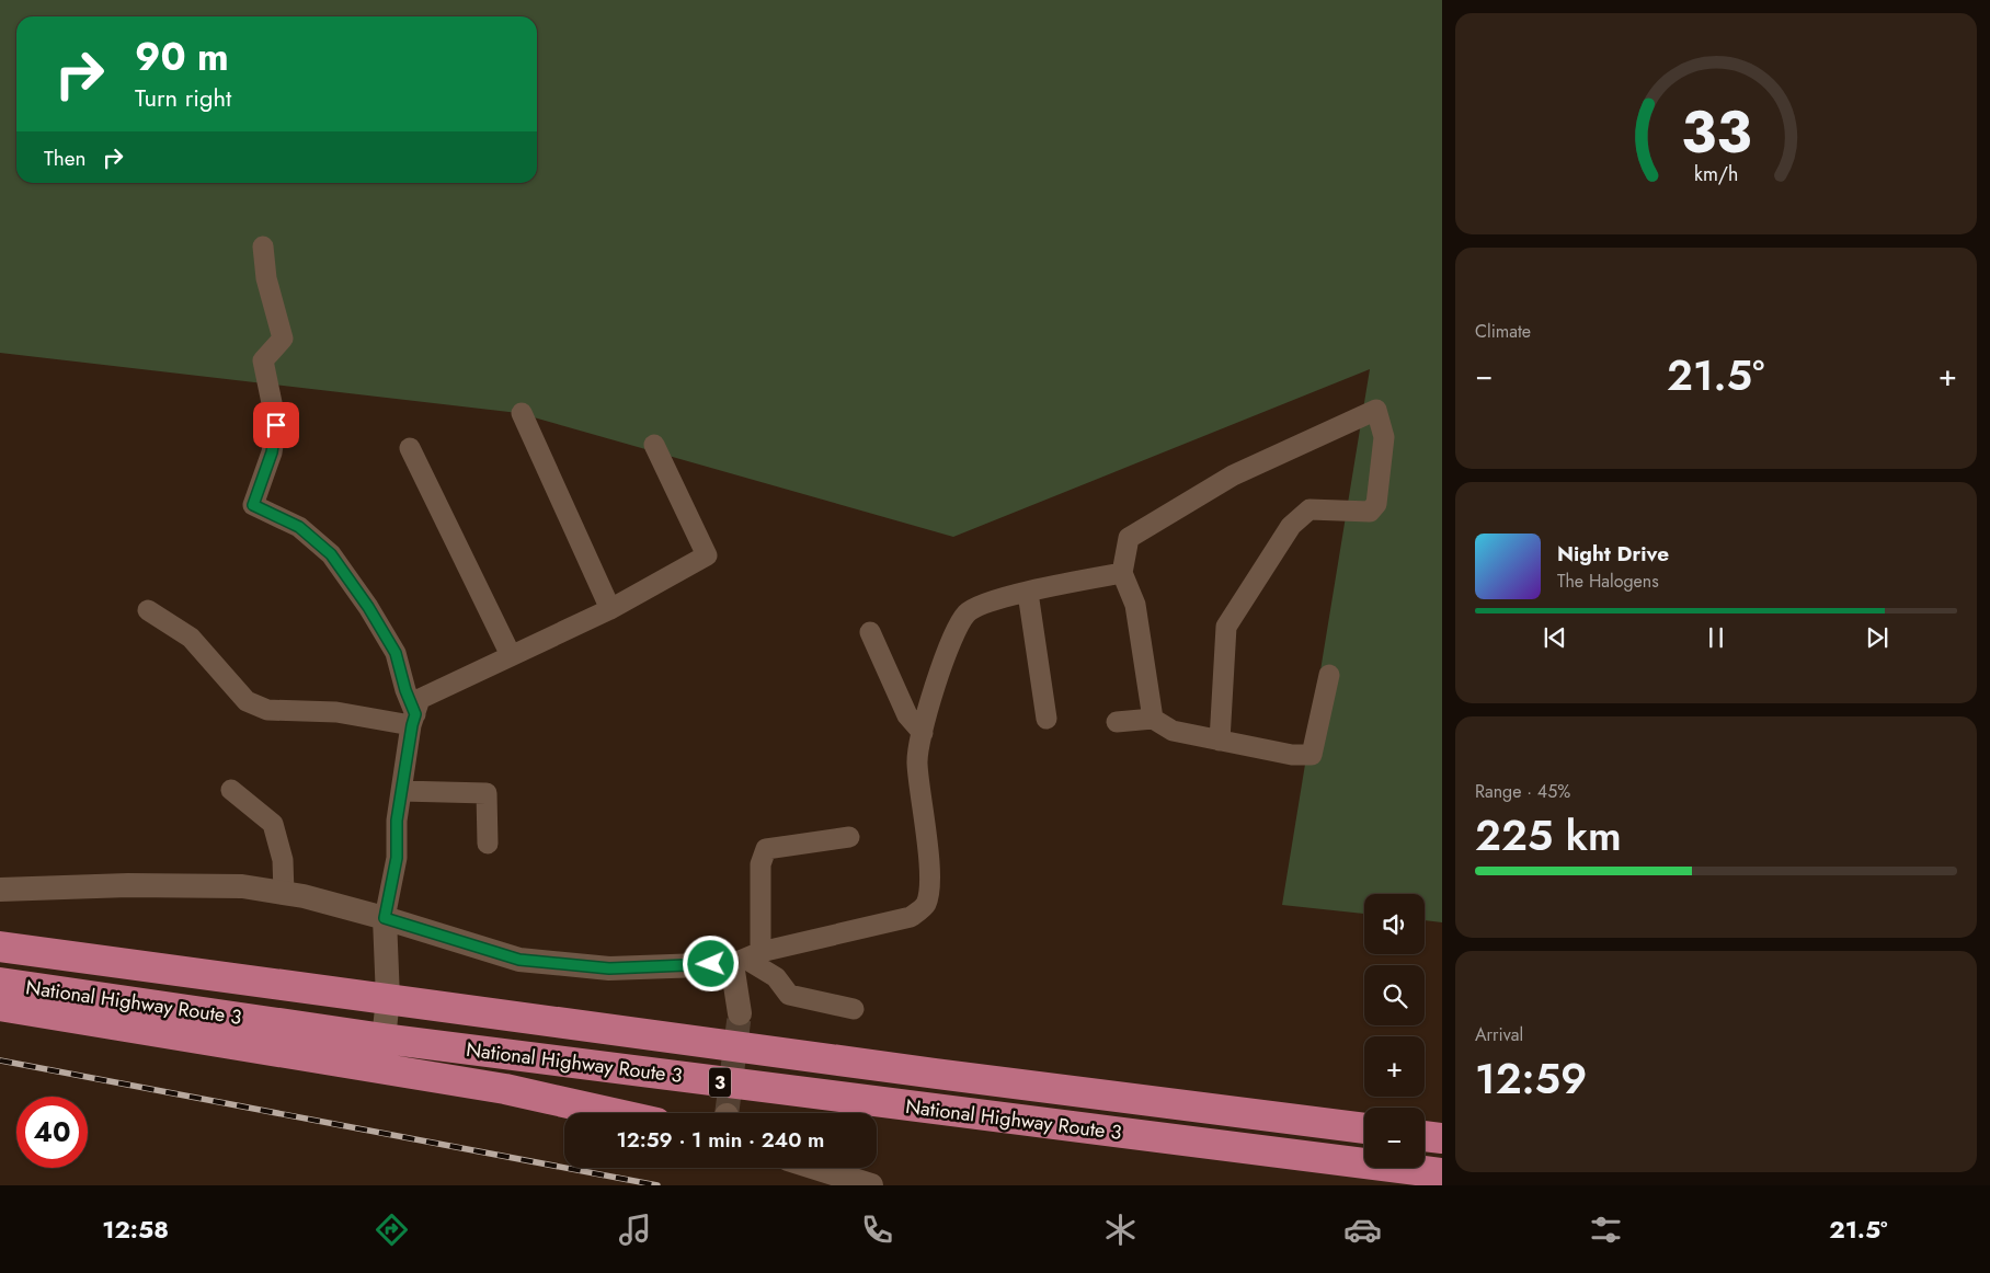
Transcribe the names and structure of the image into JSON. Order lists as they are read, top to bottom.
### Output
{
  "streets": {
    "highway": ["National Highway Route 3", "3"]
  },
  "page": {
    "turn": ["90 m", "Turn right"],
    "then": "Then",
    "tile": [
      "Climate",
      ["Range · 45%", "225 km"],
      ["Arrival", "12:59"]
    ],
    "heat": ["−", "21.5°", "+"],
    "song": ["Night Drive", "The Halogens"],
    "map_buttons": ["+", "−"],
    "limit": "40",
    "trip": "12:59 · 1 min · 240 m",
    "tabs": ["12:58", "21.5°"],
    "gauge": ["33", "km/h"]
  }
}
